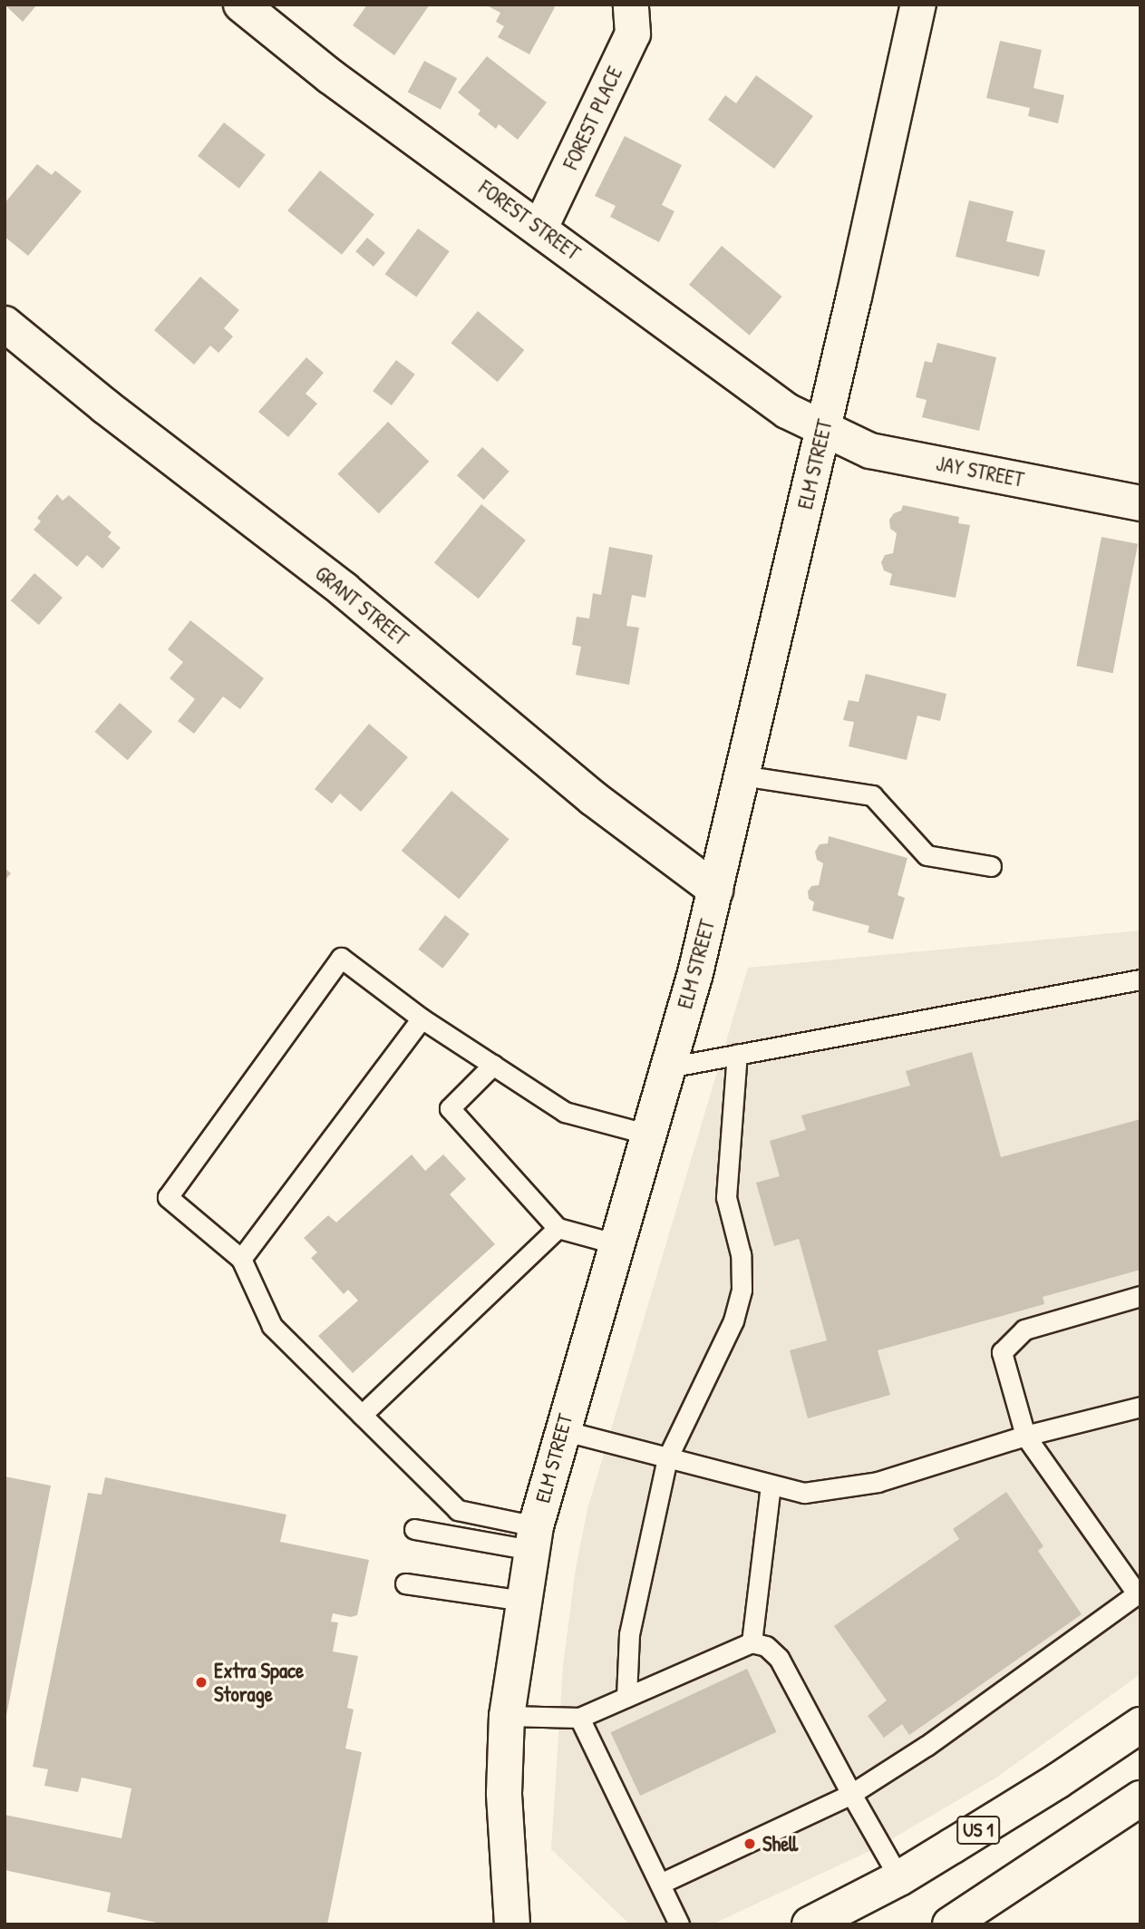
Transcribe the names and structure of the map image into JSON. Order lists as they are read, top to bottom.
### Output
{
  "streets": {
    "main road": [
      "FOREST PLACE",
      "FOREST STREET",
      "ELM STREET",
      "JAY STREET",
      "GRANT STREET",
      "US 1"
    ]
  },
  "crossings": [
    ["FOREST PLACE", "FOREST STREET"],
    ["FOREST STREET", "ELM STREET"],
    ["FOREST STREET", "JAY STREET"],
    ["ELM STREET", "JAY STREET"],
    ["ELM STREET", "GRANT STREET"]
  ],
  "places": ["Extra Space Storage", "Shell"]
}
